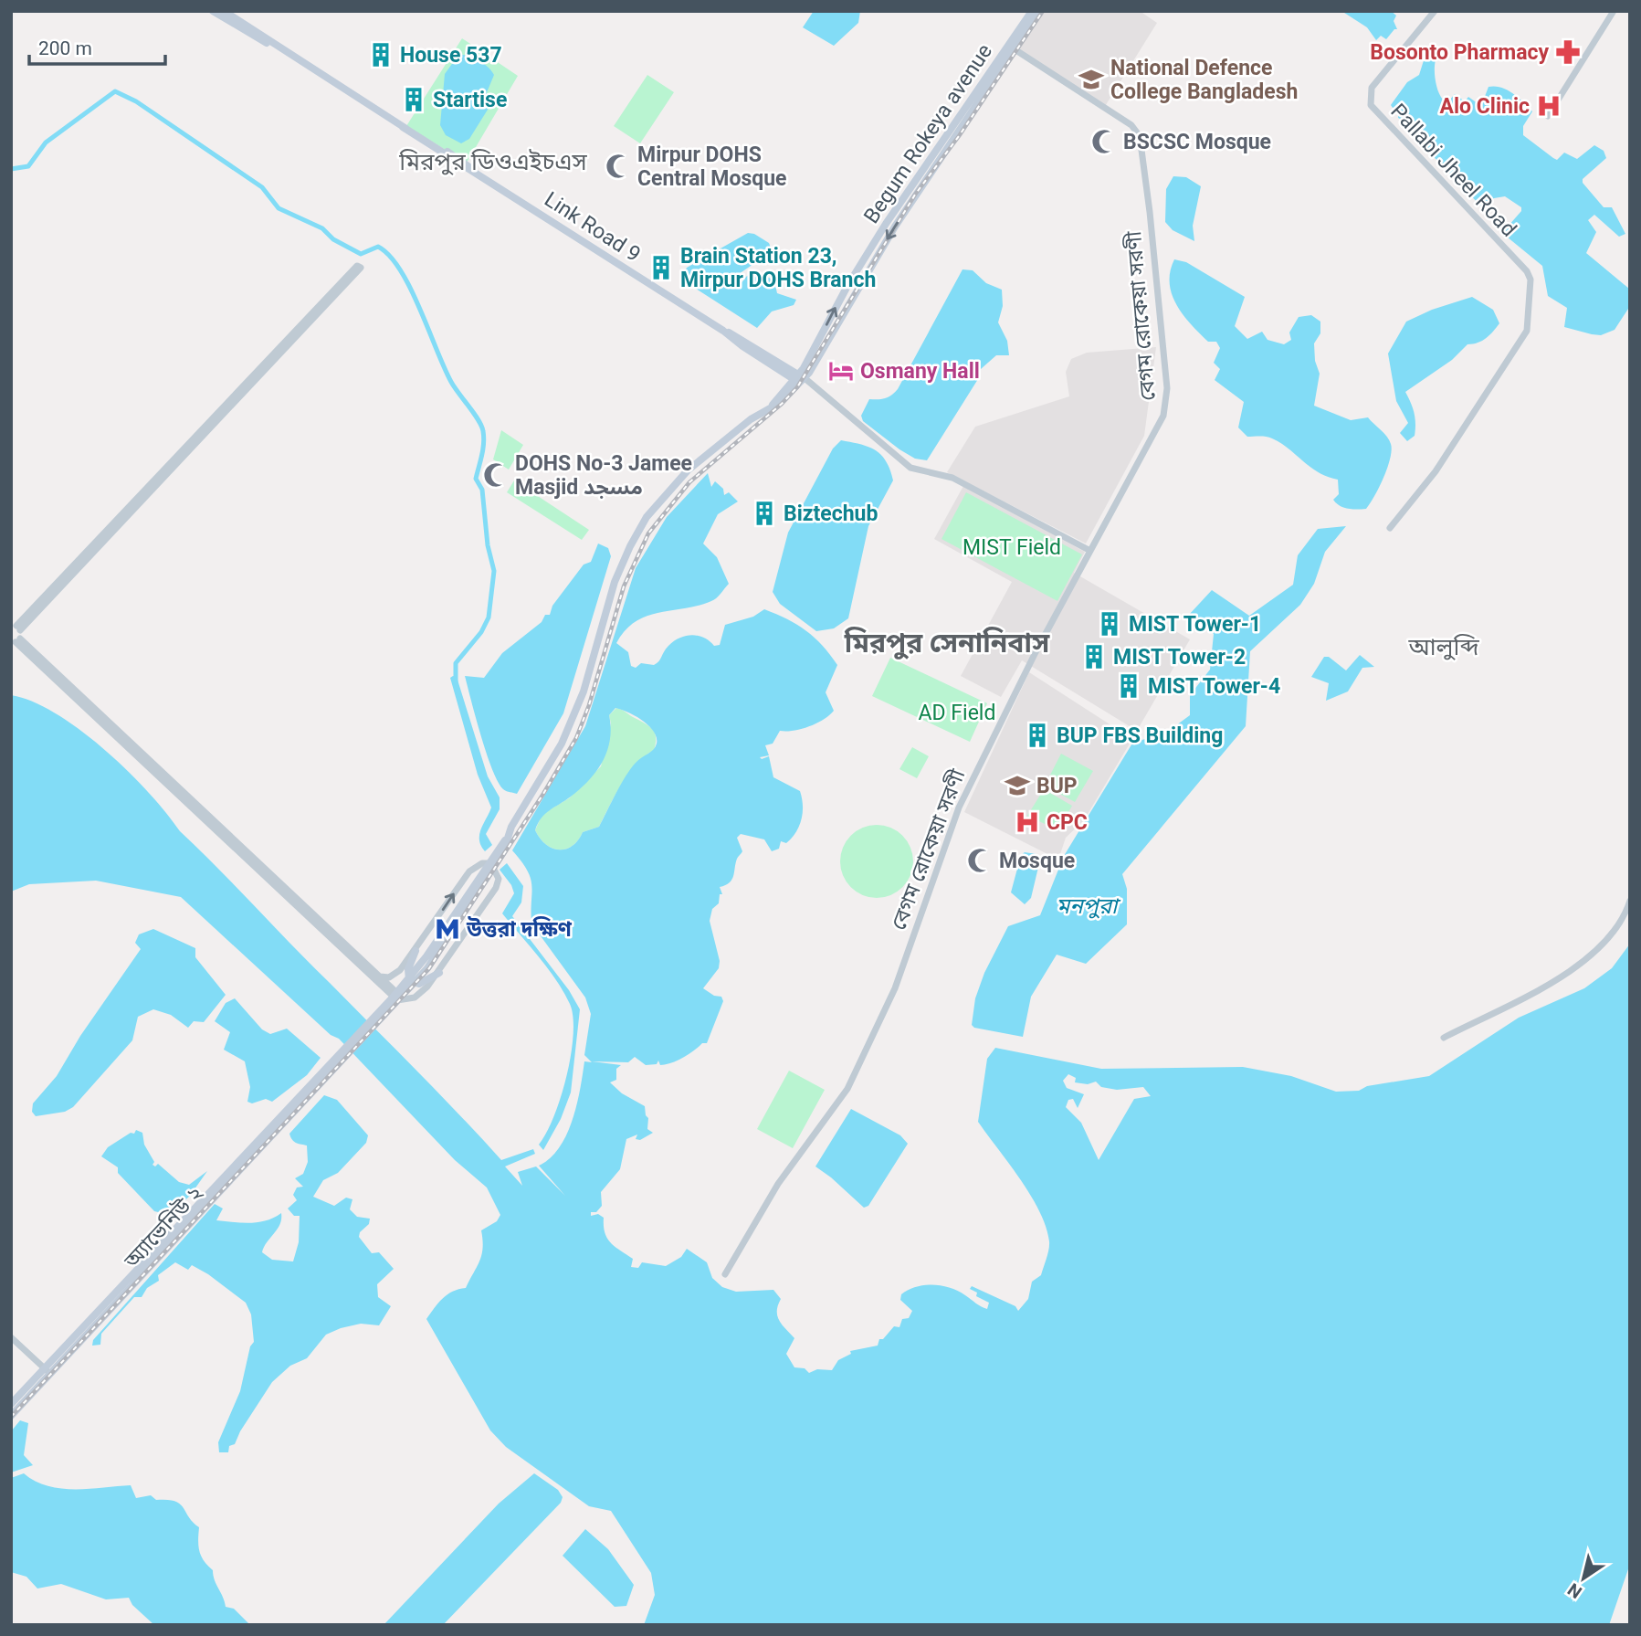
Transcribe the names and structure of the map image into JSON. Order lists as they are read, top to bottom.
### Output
{
  "streets": {
    "main road": ["Begum Rokeya avenue", "Link Road 9", "অ্যাভেনিউ ২"],
    "street": ["Pallabi Jheel Road", "বেগম রোকেয়া সরণী"]
  },
  "crossings": [
    ["Begum Rokeya avenue", "Link Road 9"],
    ["Begum Rokeya avenue", "বেগম রোকেয়া সরণী"],
    ["Begum Rokeya avenue", "অ্যাভেনিউ ২"]
  ],
  "districts": ["মিরপুর ডিওএইচএস", "মিরপুর সেনানিবাস", "আলুব্দি"],
  "water": ["মনপুরা"],
  "parks": ["MIST Field", "AD Field"],
  "places": {
    "pharmacy": ["Bosonto Pharmacy"],
    "building": [
      "House 537",
      "Startise",
      "Brain Station 23, Mirpur DOHS Branch",
      "Biztechub",
      "MIST Tower-1",
      "MIST Tower-2",
      "MIST Tower-4",
      "BUP FBS Building"
    ],
    "school or university": ["National Defence College Bangladesh", "BUP"],
    "hospital": ["Alo Clinic", "CPC"],
    "mosque": [
      "BSCSC Mosque",
      "Mirpur DOHS Central Mosque",
      "DOHS No-3 Jamee Masjid مسجد",
      "Mosque"
    ],
    "hotel": ["Osmany Hall"],
    "metro station": ["উত্তরা দক্ষিণ"]
  },
  "scale_bar": "200 m",
  "north": "bottom left"
}
